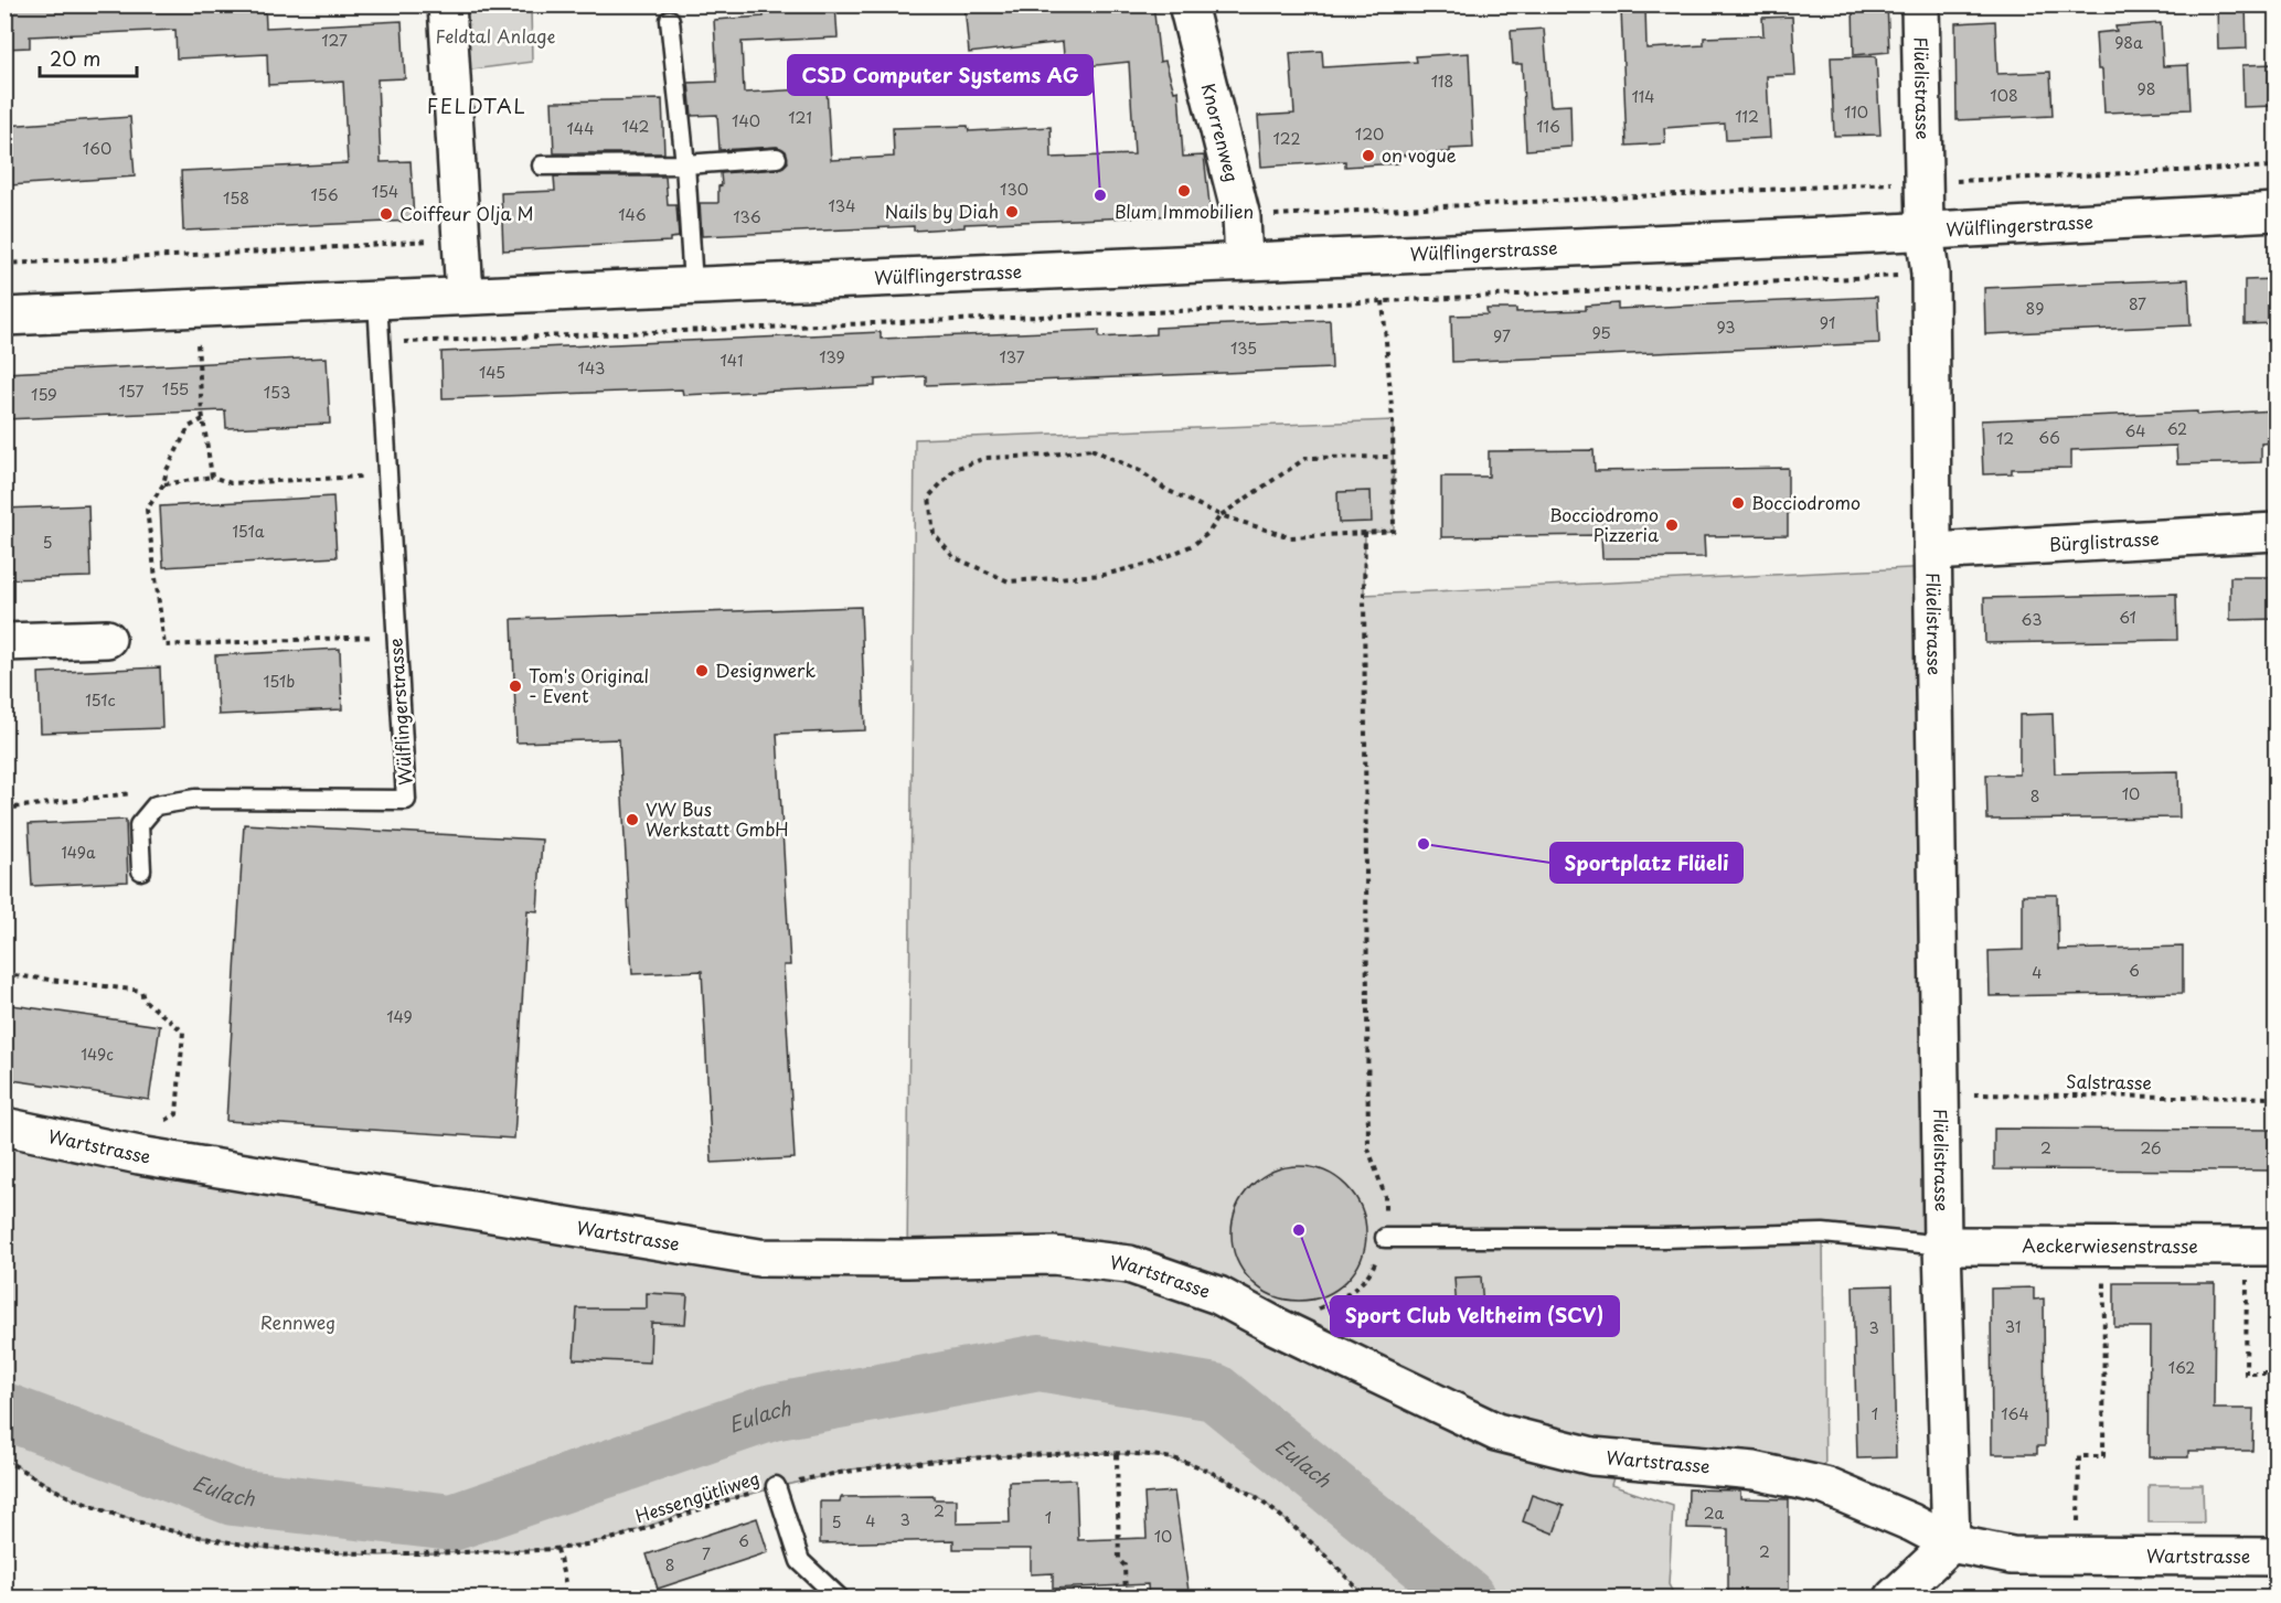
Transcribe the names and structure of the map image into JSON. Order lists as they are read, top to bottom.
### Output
{
  "streets": {
    "street": [
      "Flüelistrasse",
      "Knorrenweg",
      "Wülflingerstrasse",
      "Bürglistrasse",
      "Wartstrasse",
      "Aeckerwiesenstrasse"
    ],
    "path": ["Salstrasse", "Hessengütliweg"]
  },
  "crossings": [
    ["Flüelistrasse", "Wülflingerstrasse"],
    ["Flüelistrasse", "Bürglistrasse"],
    ["Flüelistrasse", "Salstrasse"],
    ["Flüelistrasse", "Wartstrasse"],
    ["Flüelistrasse", "Aeckerwiesenstrasse"],
    ["Knorrenweg", "Wülflingerstrasse"]
  ],
  "districts": ["FELDTAL"],
  "water": ["Eulach"],
  "parks": ["Feldtal Anlage", "Rennweg"],
  "places": [
    "on vogue",
    "Blum Immobilien",
    "CSD Computer Systems AG",
    "Nails by Diah",
    "Coiffeur Olja M",
    "Bocciodromo",
    "Bocciodromo Pizzeria",
    "Designwerk",
    "Tom's Original - Event",
    "VW Bus Werkstatt GmbH",
    "Sportplatz Flüeli",
    "Sport Club Veltheim (SCV)"
  ],
  "house_numbers": [
    "127",
    "98a",
    "118",
    "98",
    "108",
    "114",
    "110",
    "112",
    "121",
    "140",
    "142",
    "116",
    "144",
    "120",
    "122",
    "160",
    "130",
    "154",
    "156",
    "158",
    "134",
    "146",
    "136",
    "87",
    "89",
    "91",
    "93",
    "95",
    "97",
    "135",
    "139",
    "137",
    "141",
    "143",
    "145",
    "155",
    "157",
    "153",
    "159",
    "62",
    "64",
    "66",
    "12",
    "151a",
    "5",
    "61",
    "63",
    "151b",
    "151c",
    "10",
    "8",
    "149a",
    "6",
    "4",
    "149",
    "149c",
    "2",
    "26",
    "31",
    "3",
    "162",
    "1",
    "164",
    "2",
    "2a",
    "1",
    "3",
    "4",
    "5",
    "10",
    "6",
    "2",
    "7",
    "8"
  ],
  "scale_bar": "20 m"
}
